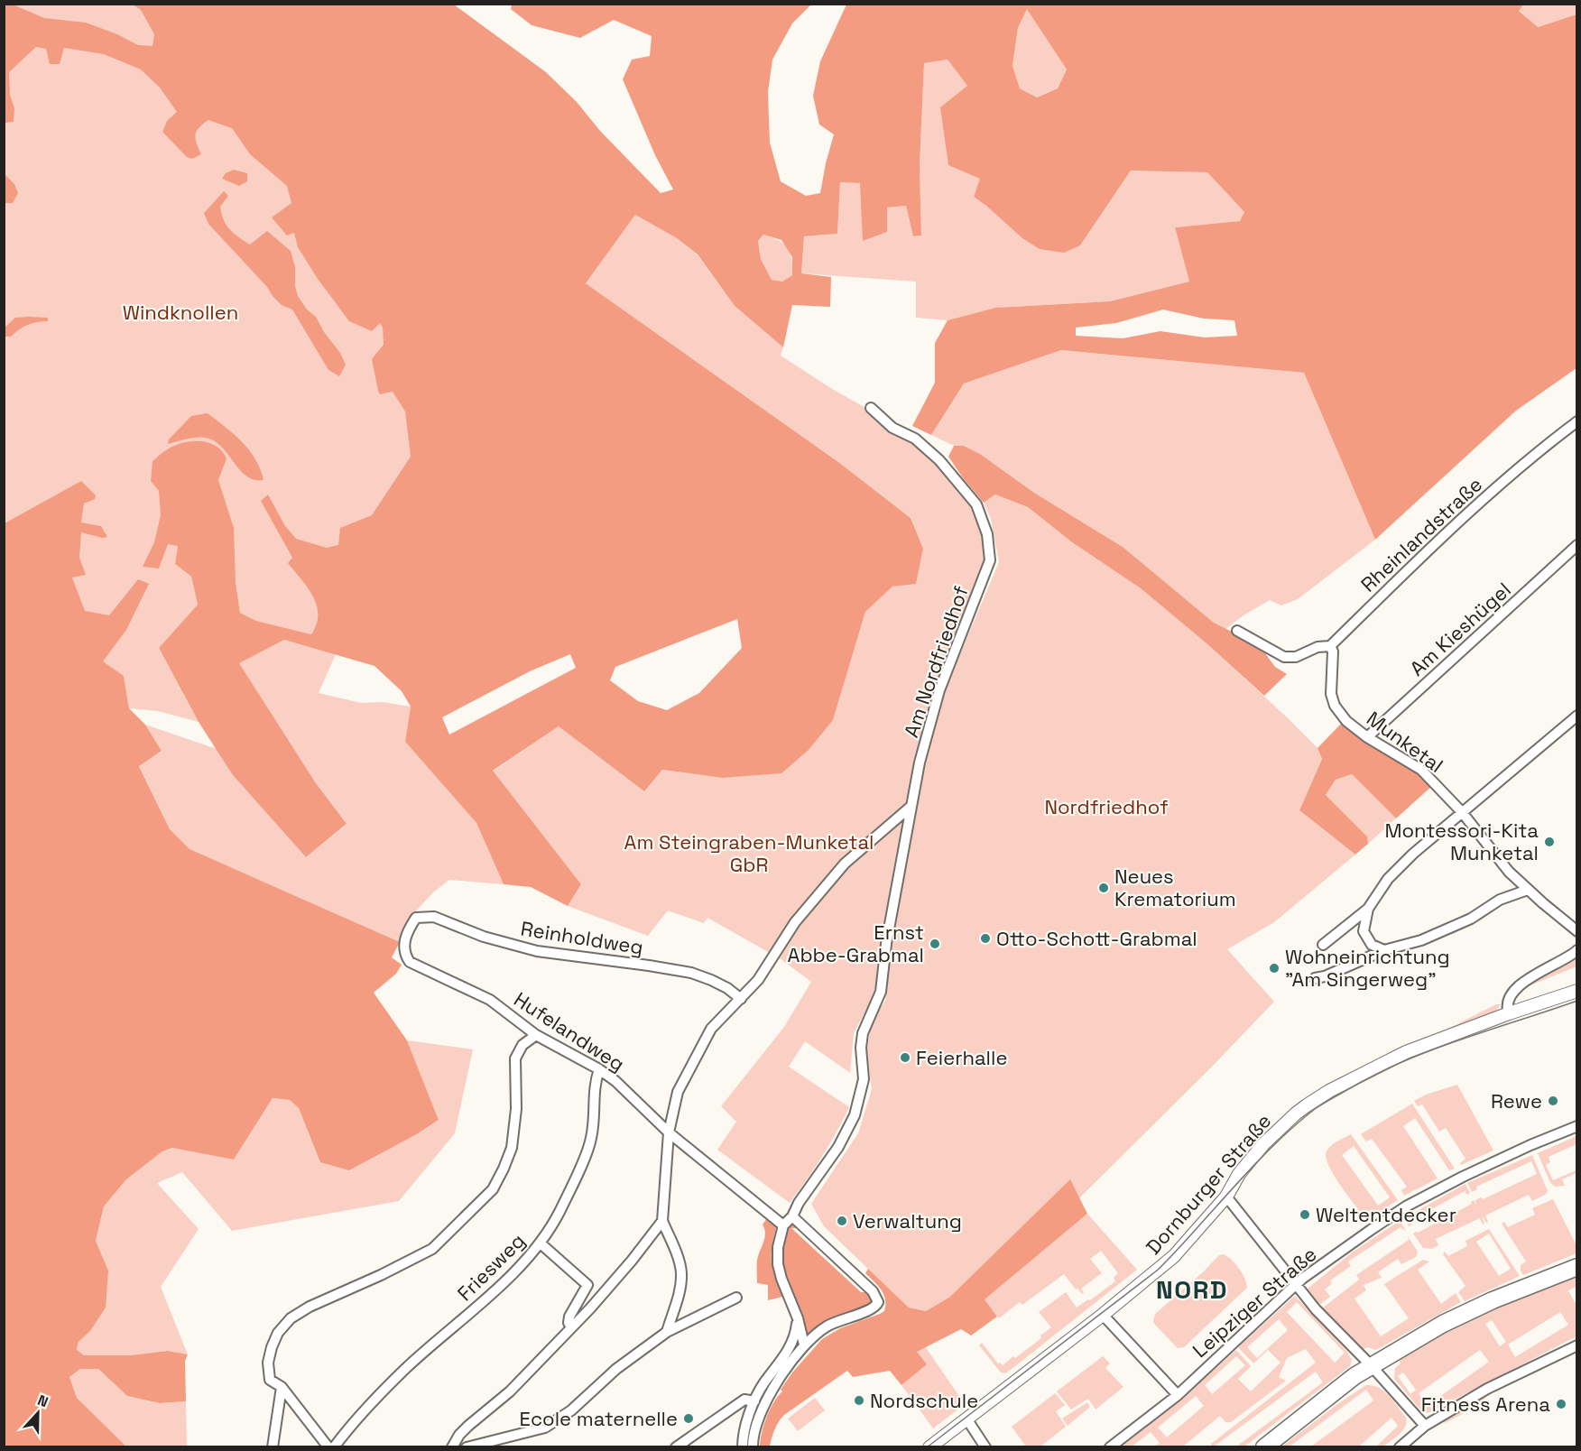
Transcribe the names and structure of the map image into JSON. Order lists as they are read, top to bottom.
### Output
{
  "streets": {
    "street": [
      "Rheinlandstraße",
      "Am Kieshügel",
      "Am Nordfriedhof",
      "Munketal",
      "Reinholdweg",
      "Hufelandweg",
      "Dornburger Straße",
      "Friesweg",
      "Leipziger Straße"
    ]
  },
  "crossings": [
    ["Rheinlandstraße", "Munketal"],
    ["Am Kieshügel", "Munketal"],
    ["Reinholdweg", "Hufelandweg"],
    ["Hufelandweg", "Friesweg"]
  ],
  "districts": ["NORD"],
  "parks": ["Windknollen", "Nordfriedhof", "Am Steingraben-Munketal GbR"],
  "places": [
    "Montessori-Kita Munketal",
    "Neues Krematorium",
    "Otto-Schott-Grabmal",
    "Ernst Abbe-Grabmal",
    "Wohneinrichtung \"Am Singerweg\"",
    "Feierhalle",
    "Rewe",
    "Weltentdecker",
    "Verwaltung",
    "Nordschule",
    "Fitness Arena",
    "Ecole maternelle"
  ],
  "north": "top"
}
